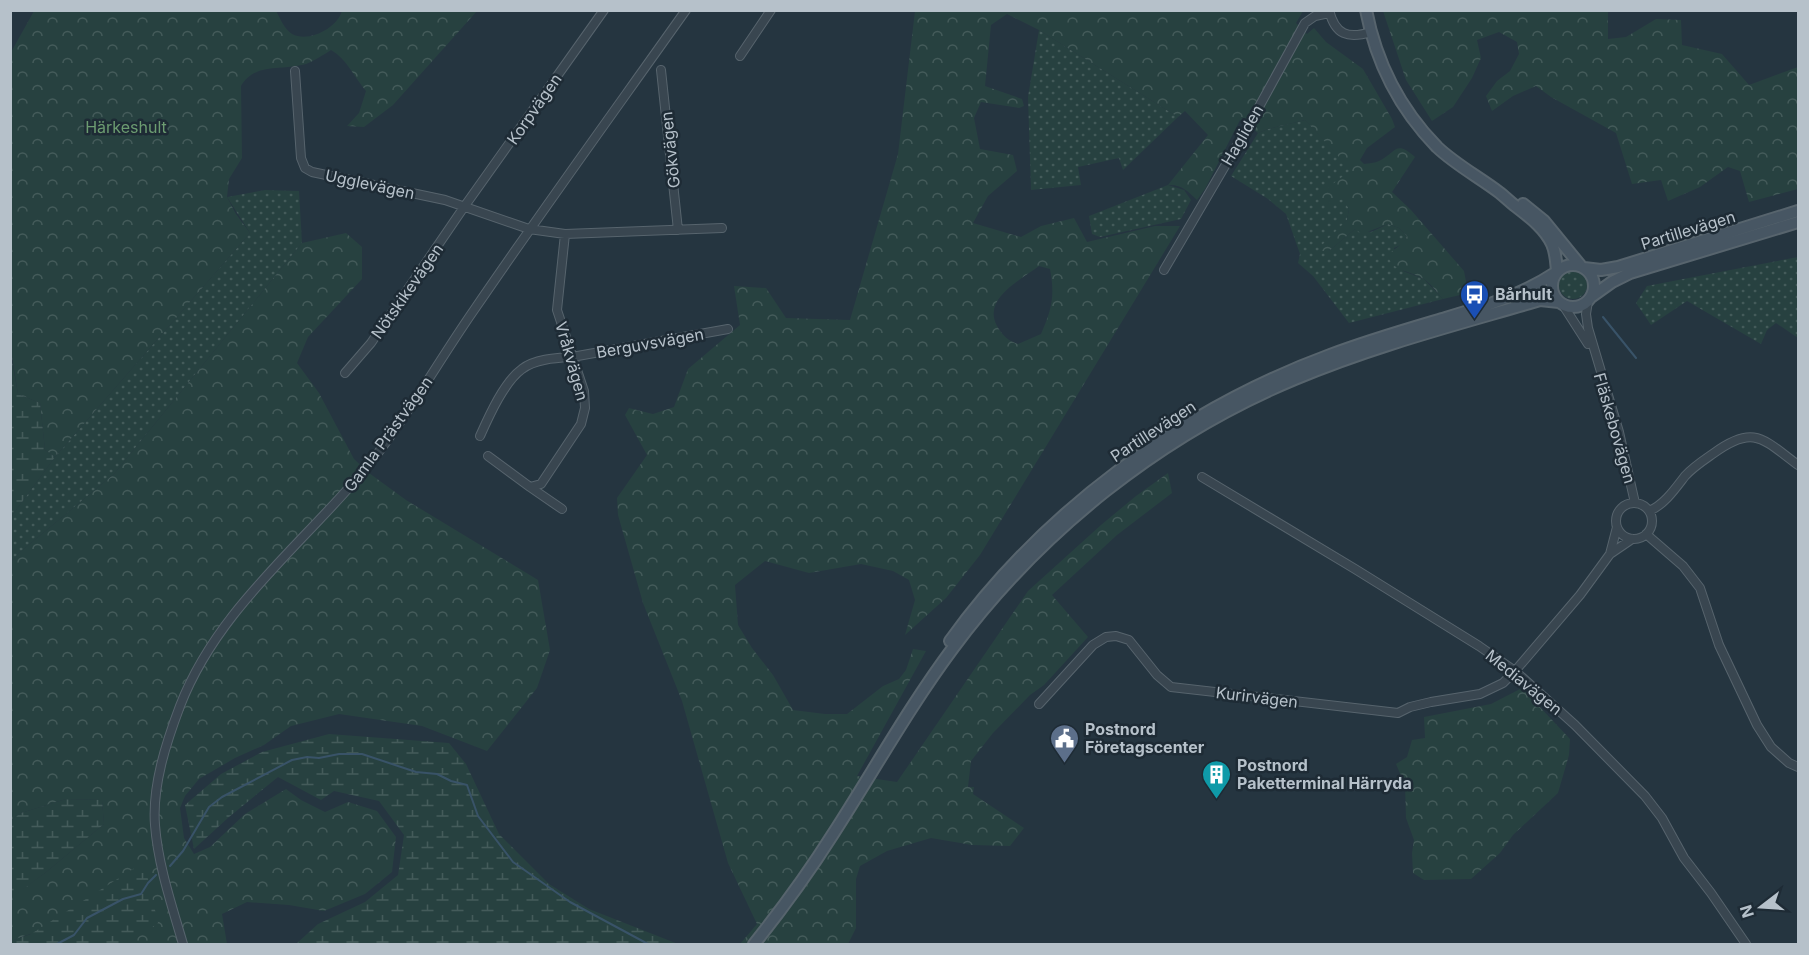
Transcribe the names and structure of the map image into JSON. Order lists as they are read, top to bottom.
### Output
{
  "streets": {
    "street": [
      "Korpvägen",
      "Hagliden",
      "Gökvägen",
      "Ugglevägen",
      "Partillevägen",
      "Nötskikevägen",
      "Berguvsvägen",
      "Vråkvägen",
      "Fläskebovägen",
      "Gamla Prästvägen",
      "Mediavägen",
      "Kurirvägen"
    ]
  },
  "crossings": [
    ["Korpvägen", "Ugglevägen"],
    ["Korpvägen", "Nötskikevägen"],
    ["Ugglevägen", "Nötskikevägen"],
    ["Ugglevägen", "Gamla Prästvägen"],
    ["Partillevägen", "Fläskebovägen"],
    ["Berguvsvägen", "Vråkvägen"],
    ["Mediavägen", "Kurirvägen"]
  ],
  "parks": ["Härkeshult"],
  "places": {
    "bus stop": ["Bårhult"],
    "public building": ["Postnord Företagscenter"],
    "building": ["Postnord Paketterminal Härryda"]
  },
  "north": "left"
}
